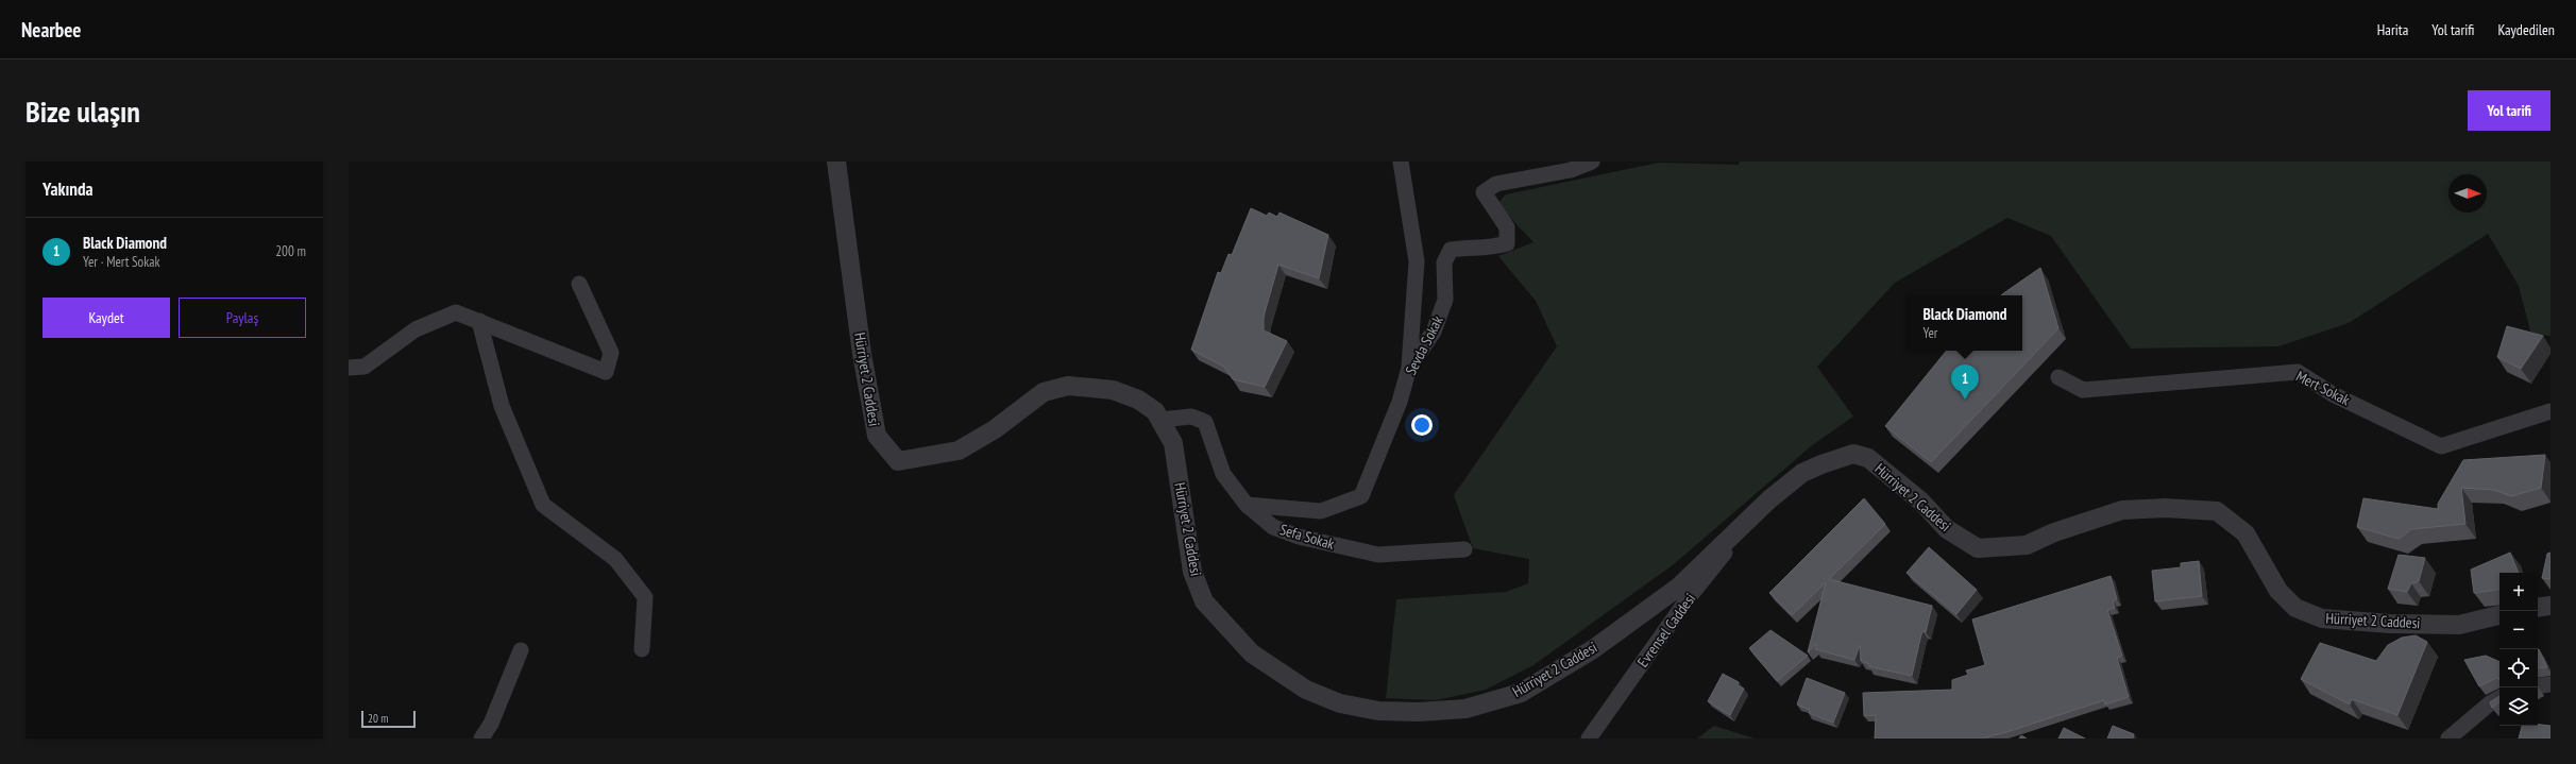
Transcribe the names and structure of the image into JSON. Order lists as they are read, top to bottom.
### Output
{
  "streets": {
    "street": [
      "Sevda Sokak",
      "Hürriyet 2 Caddesi",
      "Mert Sokak",
      "Sefa Sokak",
      "Evrensel Caddesi"
    ]
  },
  "crossings": [
    ["Sevda Sokak", "Sefa Sokak"],
    ["Hürriyet 2 Caddesi", "Sefa Sokak"],
    ["Hürriyet 2 Caddesi", "Evrensel Caddesi"]
  ],
  "scale_bar": "20 m",
  "north": "right",
  "page": {
    "header": "Nearbee",
    "nav": ["Harita", "Yol tarifi", "Kaydedilen"],
    "buttons": [
      "Yol tarifi",
      ["Kaydet", "Paylaş"]
    ],
    "title": "Bize ulaşın",
    "heading": "Yakında",
    "list": [
      {
        "mark": "1",
        "name": "Black Diamond",
        "note": "Yer · Mert Sokak",
        "value": "200 m"
      }
    ],
    "popup": ["Black Diamond", "Yer"],
    "pins": "1",
    "map_buttons": ["+", "−"],
    "scale": "20 m"
  }
}
